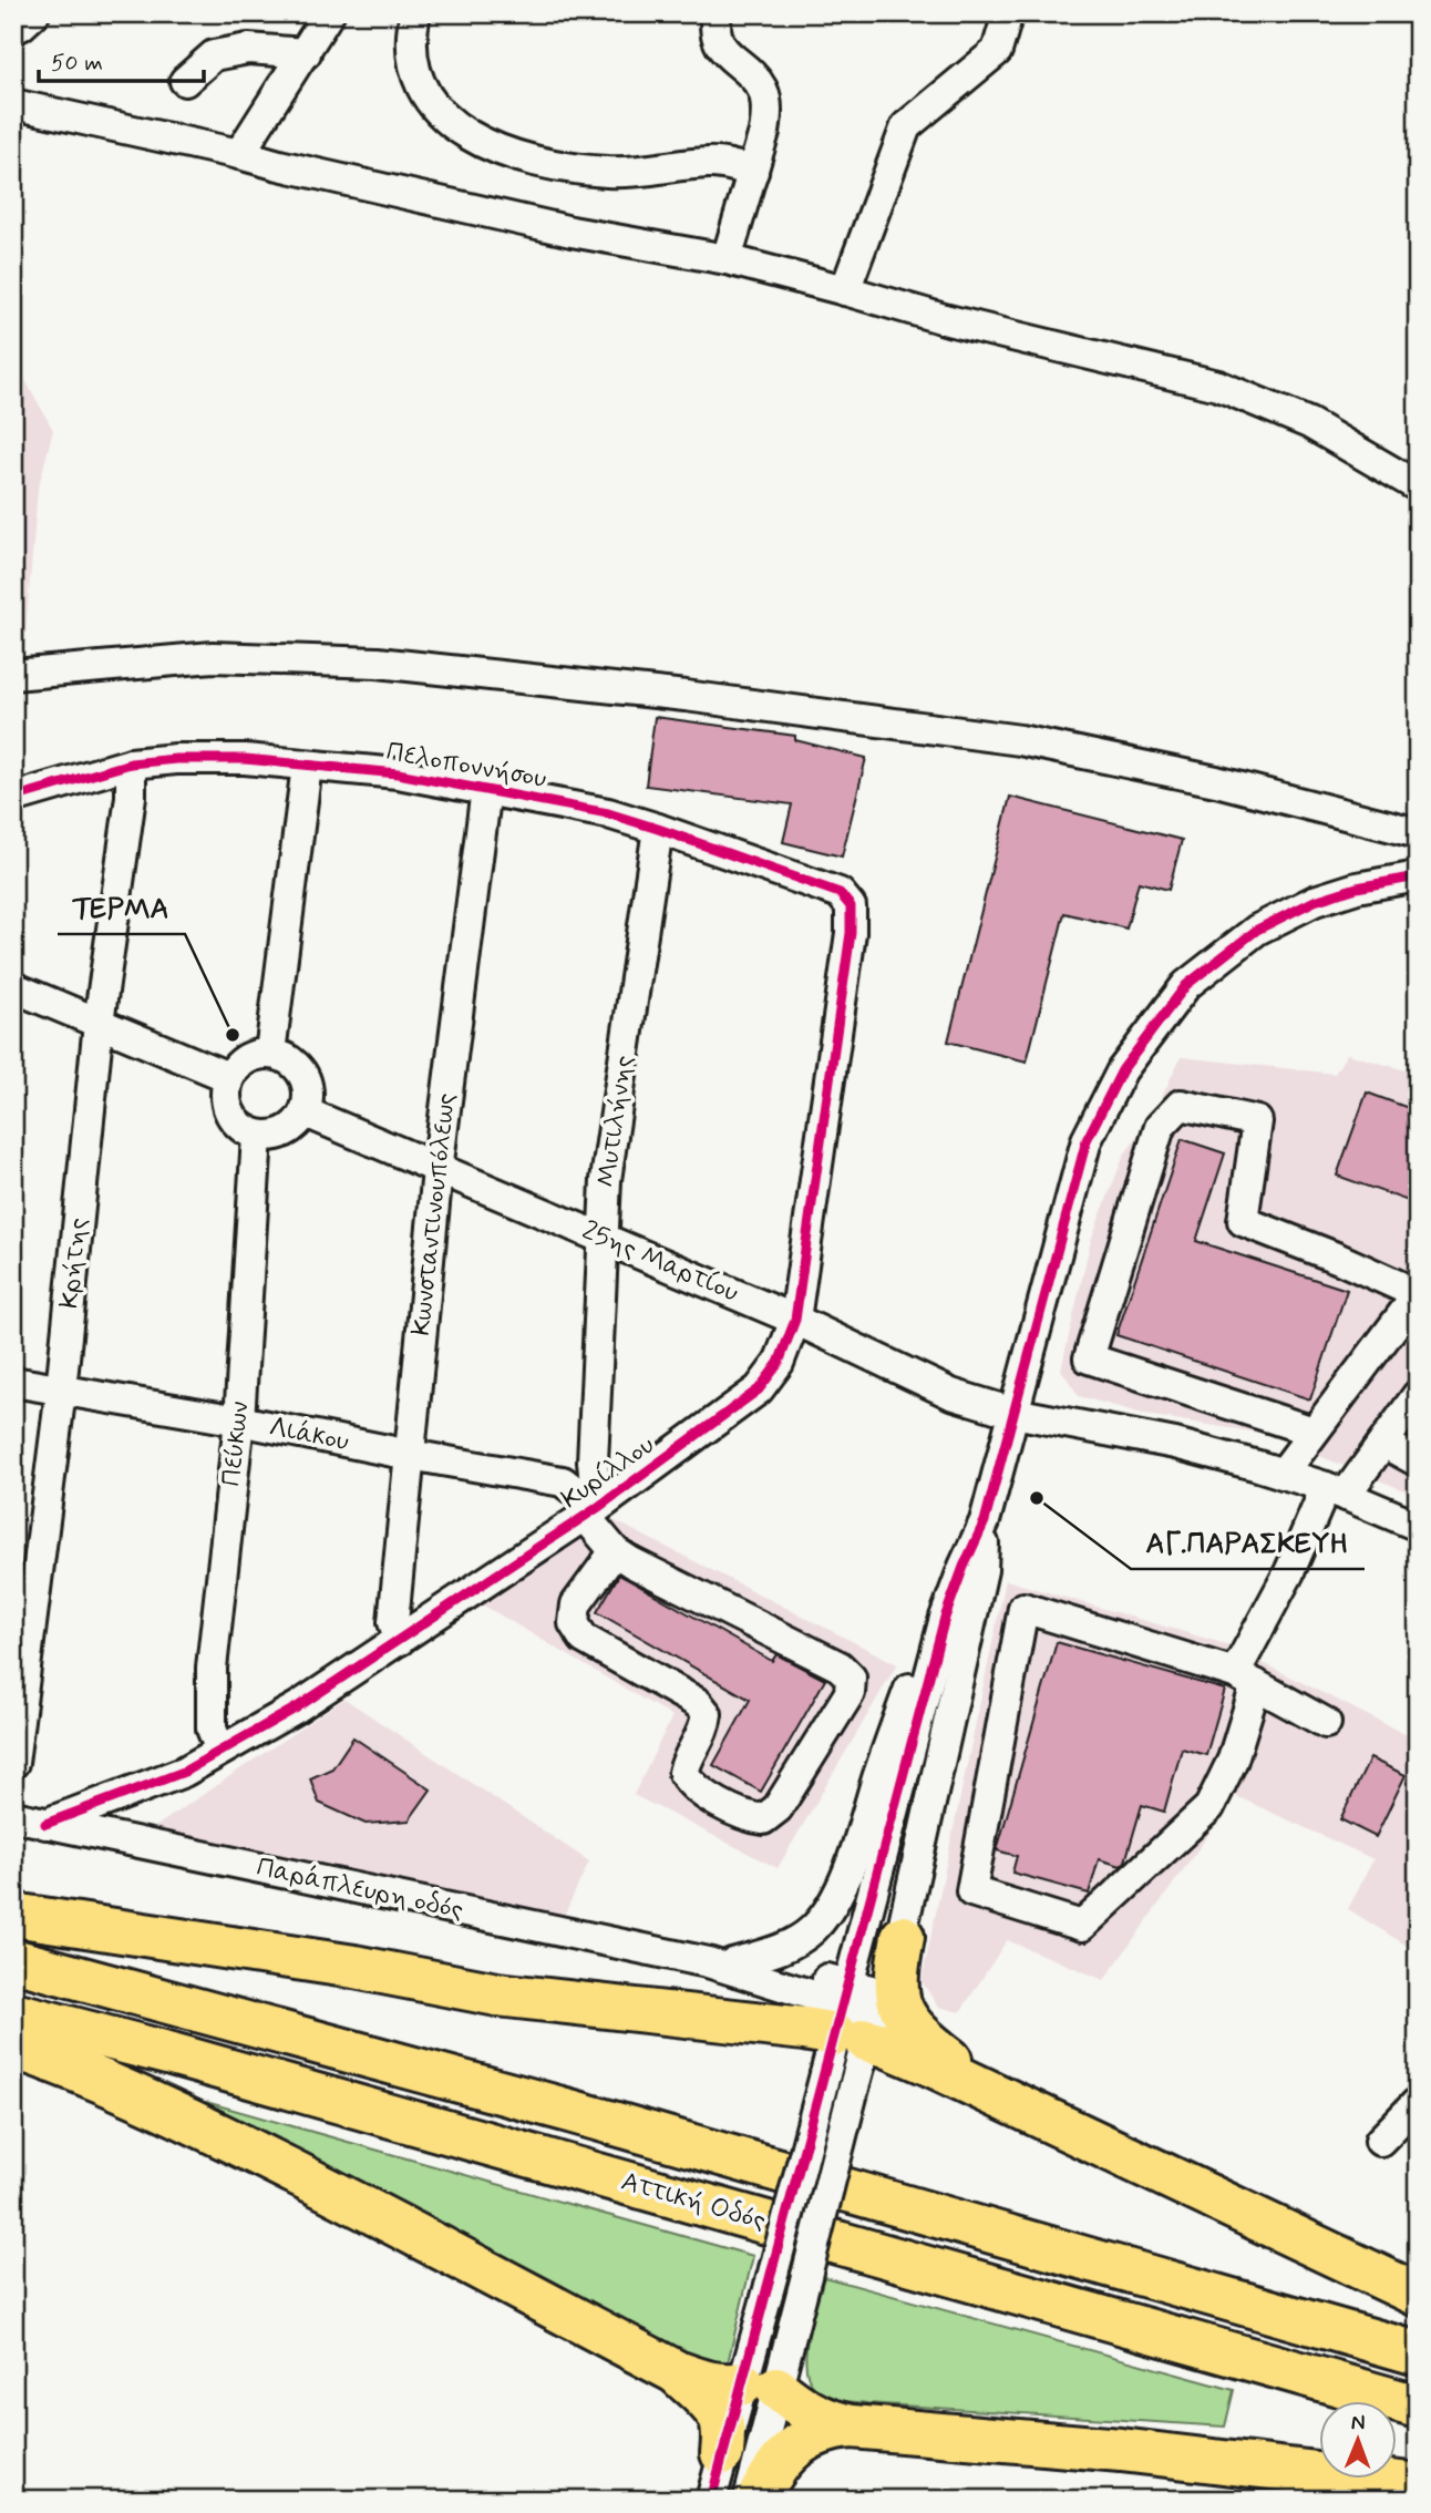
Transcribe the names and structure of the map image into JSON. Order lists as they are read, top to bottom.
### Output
{
  "streets": {
    "highway": ["Αττική Οδός"],
    "street": [
      "Πελοποννήσου",
      "Μυτιλήνης",
      "Κωνσταντινουπόλεως",
      "25ης Μαρτίου",
      "Κρήτης",
      "Λιάκου",
      "Πεύκων",
      "Κυρίλλου",
      "Παράπλευρη οδός"
    ]
  },
  "crossings": [
    ["Πελοποννήσου", "Μυτιλήνης"],
    ["Πελοποννήσου", "Κωνσταντινουπόλεως"],
    ["Πελοποννήσου", "Κρήτης"],
    ["Πελοποννήσου", "Κυρίλλου"],
    ["Μυτιλήνης", "25ης Μαρτίου"],
    ["Μυτιλήνης", "Λιάκου"],
    ["Μυτιλήνης", "Κυρίλλου"],
    ["Κωνσταντινουπόλεως", "25ης Μαρτίου"],
    ["Κωνσταντινουπόλεως", "Λιάκου"],
    ["Κωνσταντινουπόλεως", "Κυρίλλου"],
    ["25ης Μαρτίου", "Πεύκων"],
    ["25ης Μαρτίου", "Κυρίλλου"],
    ["Κρήτης", "Λιάκου"],
    ["Λιάκου", "Πεύκων"],
    ["Λιάκου", "Κυρίλλου"],
    ["Πεύκων", "Κυρίλλου"],
    ["Κυρίλλου", "Παράπλευρη οδός"]
  ],
  "places": ["ΤΕΡΜΑ", "ΑΓ.ΠΑΡΑΣΚΕΥΗ"],
  "scale_bar": "50 m",
  "north": "top"
}
